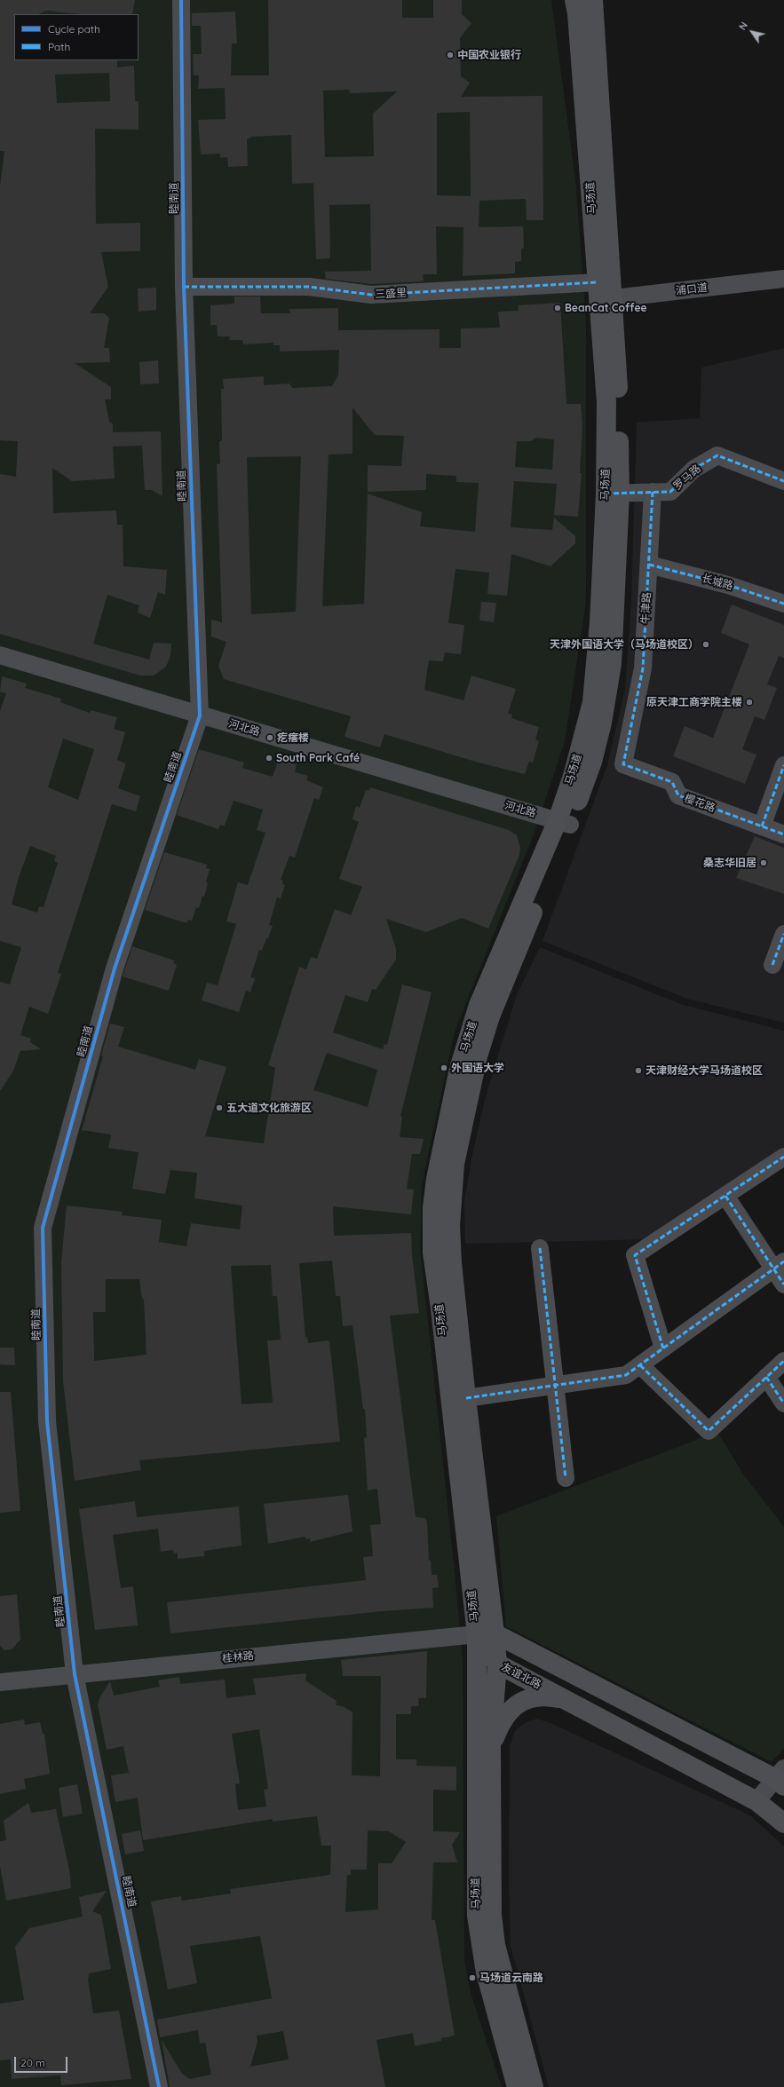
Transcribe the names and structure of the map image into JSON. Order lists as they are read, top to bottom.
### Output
{
  "streets": {
    "main road": ["马场道", "友谊北路"],
    "street": [
      "睦南道",
      "浦口道",
      "三盛里",
      "罗马路",
      "长城路",
      "牛津路",
      "河北路",
      "樱花路",
      "桂林路"
    ]
  },
  "crossings": [
    ["睦南道", "三盛里"],
    ["睦南道", "河北路"],
    ["睦南道", "桂林路"],
    ["马场道", "浦口道"],
    ["马场道", "三盛里"],
    ["马场道", "罗马路"],
    ["马场道", "河北路"],
    ["马场道", "桂林路"],
    ["马场道", "友谊北路"],
    ["浦口道", "三盛里"],
    ["罗马路", "牛津路"],
    ["长城路", "牛津路"],
    ["牛津路", "樱花路"],
    ["桂林路", "友谊北路"]
  ],
  "places": [
    "中国农业银行",
    "BeanCat Coffee",
    "天津外国语大学（马场道校区）",
    "原天津工商学院主楼",
    "疙瘩楼",
    "South Park Café",
    "桑志华旧居",
    "外国语大学",
    "天津财经大学马场道校区",
    "五大道文化旅游区",
    "马场道云南路"
  ],
  "legend": ["Cycle path", "Path"],
  "scale_bar": "20 m",
  "north": "top left"
}
